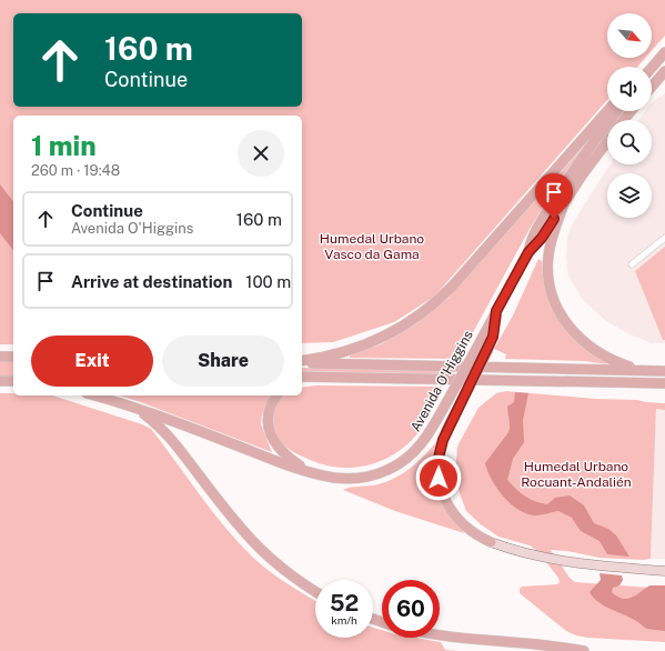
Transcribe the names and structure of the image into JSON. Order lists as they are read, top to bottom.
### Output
{
  "streets": {
    "main road": ["Avenida O'Higgins"]
  },
  "parks": ["Humedal Urbano Vasco da Gama", "Humedal Urbano Rocuant-Andalién"],
  "north": "bottom right",
  "page": {
    "turn": ["160 m", "Continue"],
    "heading": ["1 min", "260 m · 19:48"],
    "list": [
      {
        "name": "Continue",
        "note": "Avenida O'Higgins",
        "value": "160 m"
      },
      {
        "name": "Arrive at destination",
        "value": "100 m"
      }
    ],
    "buttons": ["Exit", "Share"],
    "speed": "52 km/h",
    "limit": "60"
  }
}
